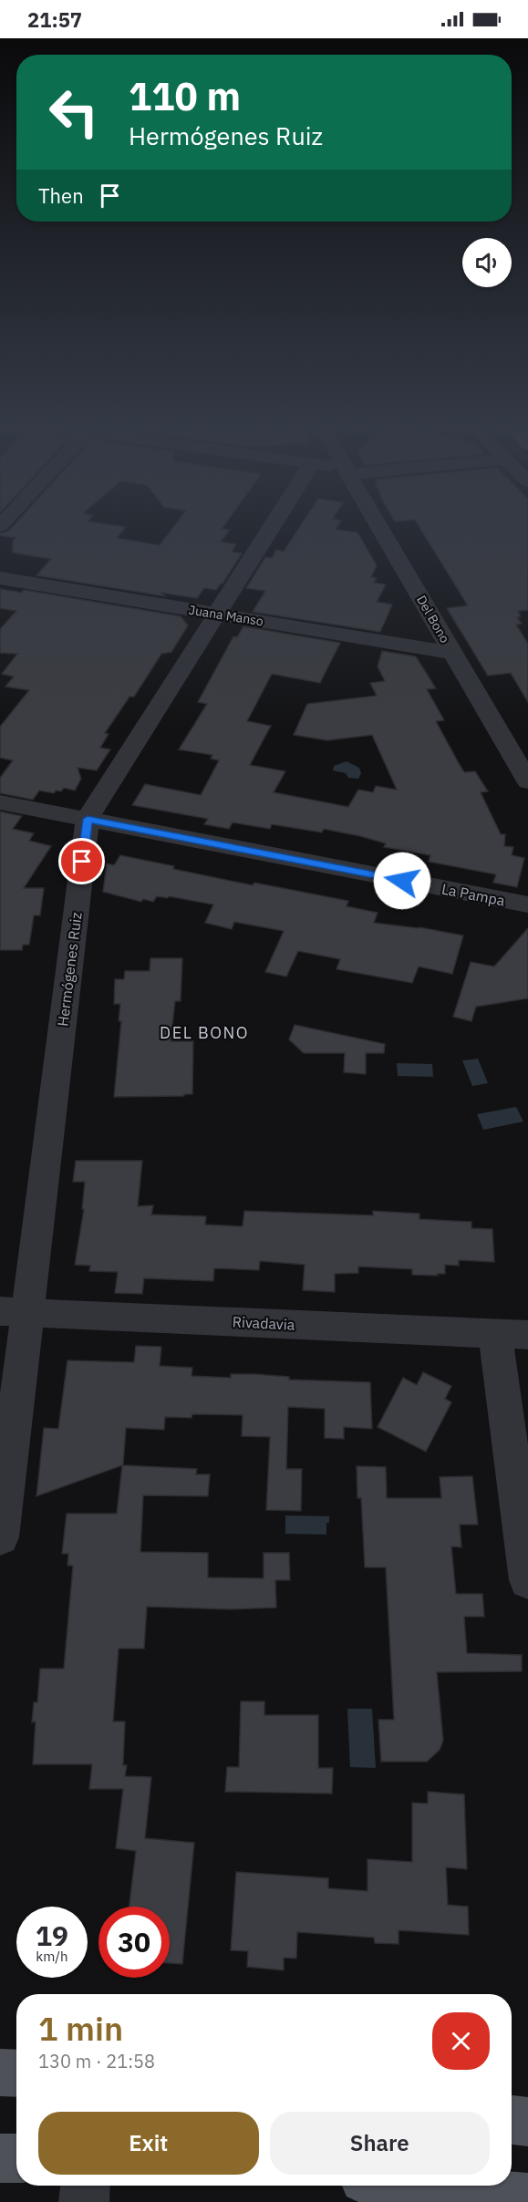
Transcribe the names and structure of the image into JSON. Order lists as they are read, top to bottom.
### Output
{
  "streets": {
    "street": [
      "Juana Manso",
      "Del Bono",
      "La Pampa",
      "Hermógenes Ruiz",
      "Rivadavia"
    ]
  },
  "crossings": [
    ["Juana Manso", "Del Bono"],
    ["Juana Manso", "Hermógenes Ruiz"],
    ["La Pampa", "Hermógenes Ruiz"],
    ["Hermógenes Ruiz", "Rivadavia"]
  ],
  "districts": ["DEL BONO"],
  "page": {
    "status": "21:57",
    "turn": ["110 m", "Hermógenes Ruiz"],
    "then": "Then",
    "speed": "19 km/h",
    "limit": "30",
    "heading": ["1 min", "130 m · 21:58"],
    "buttons": ["Exit", "Share"]
  }
}
